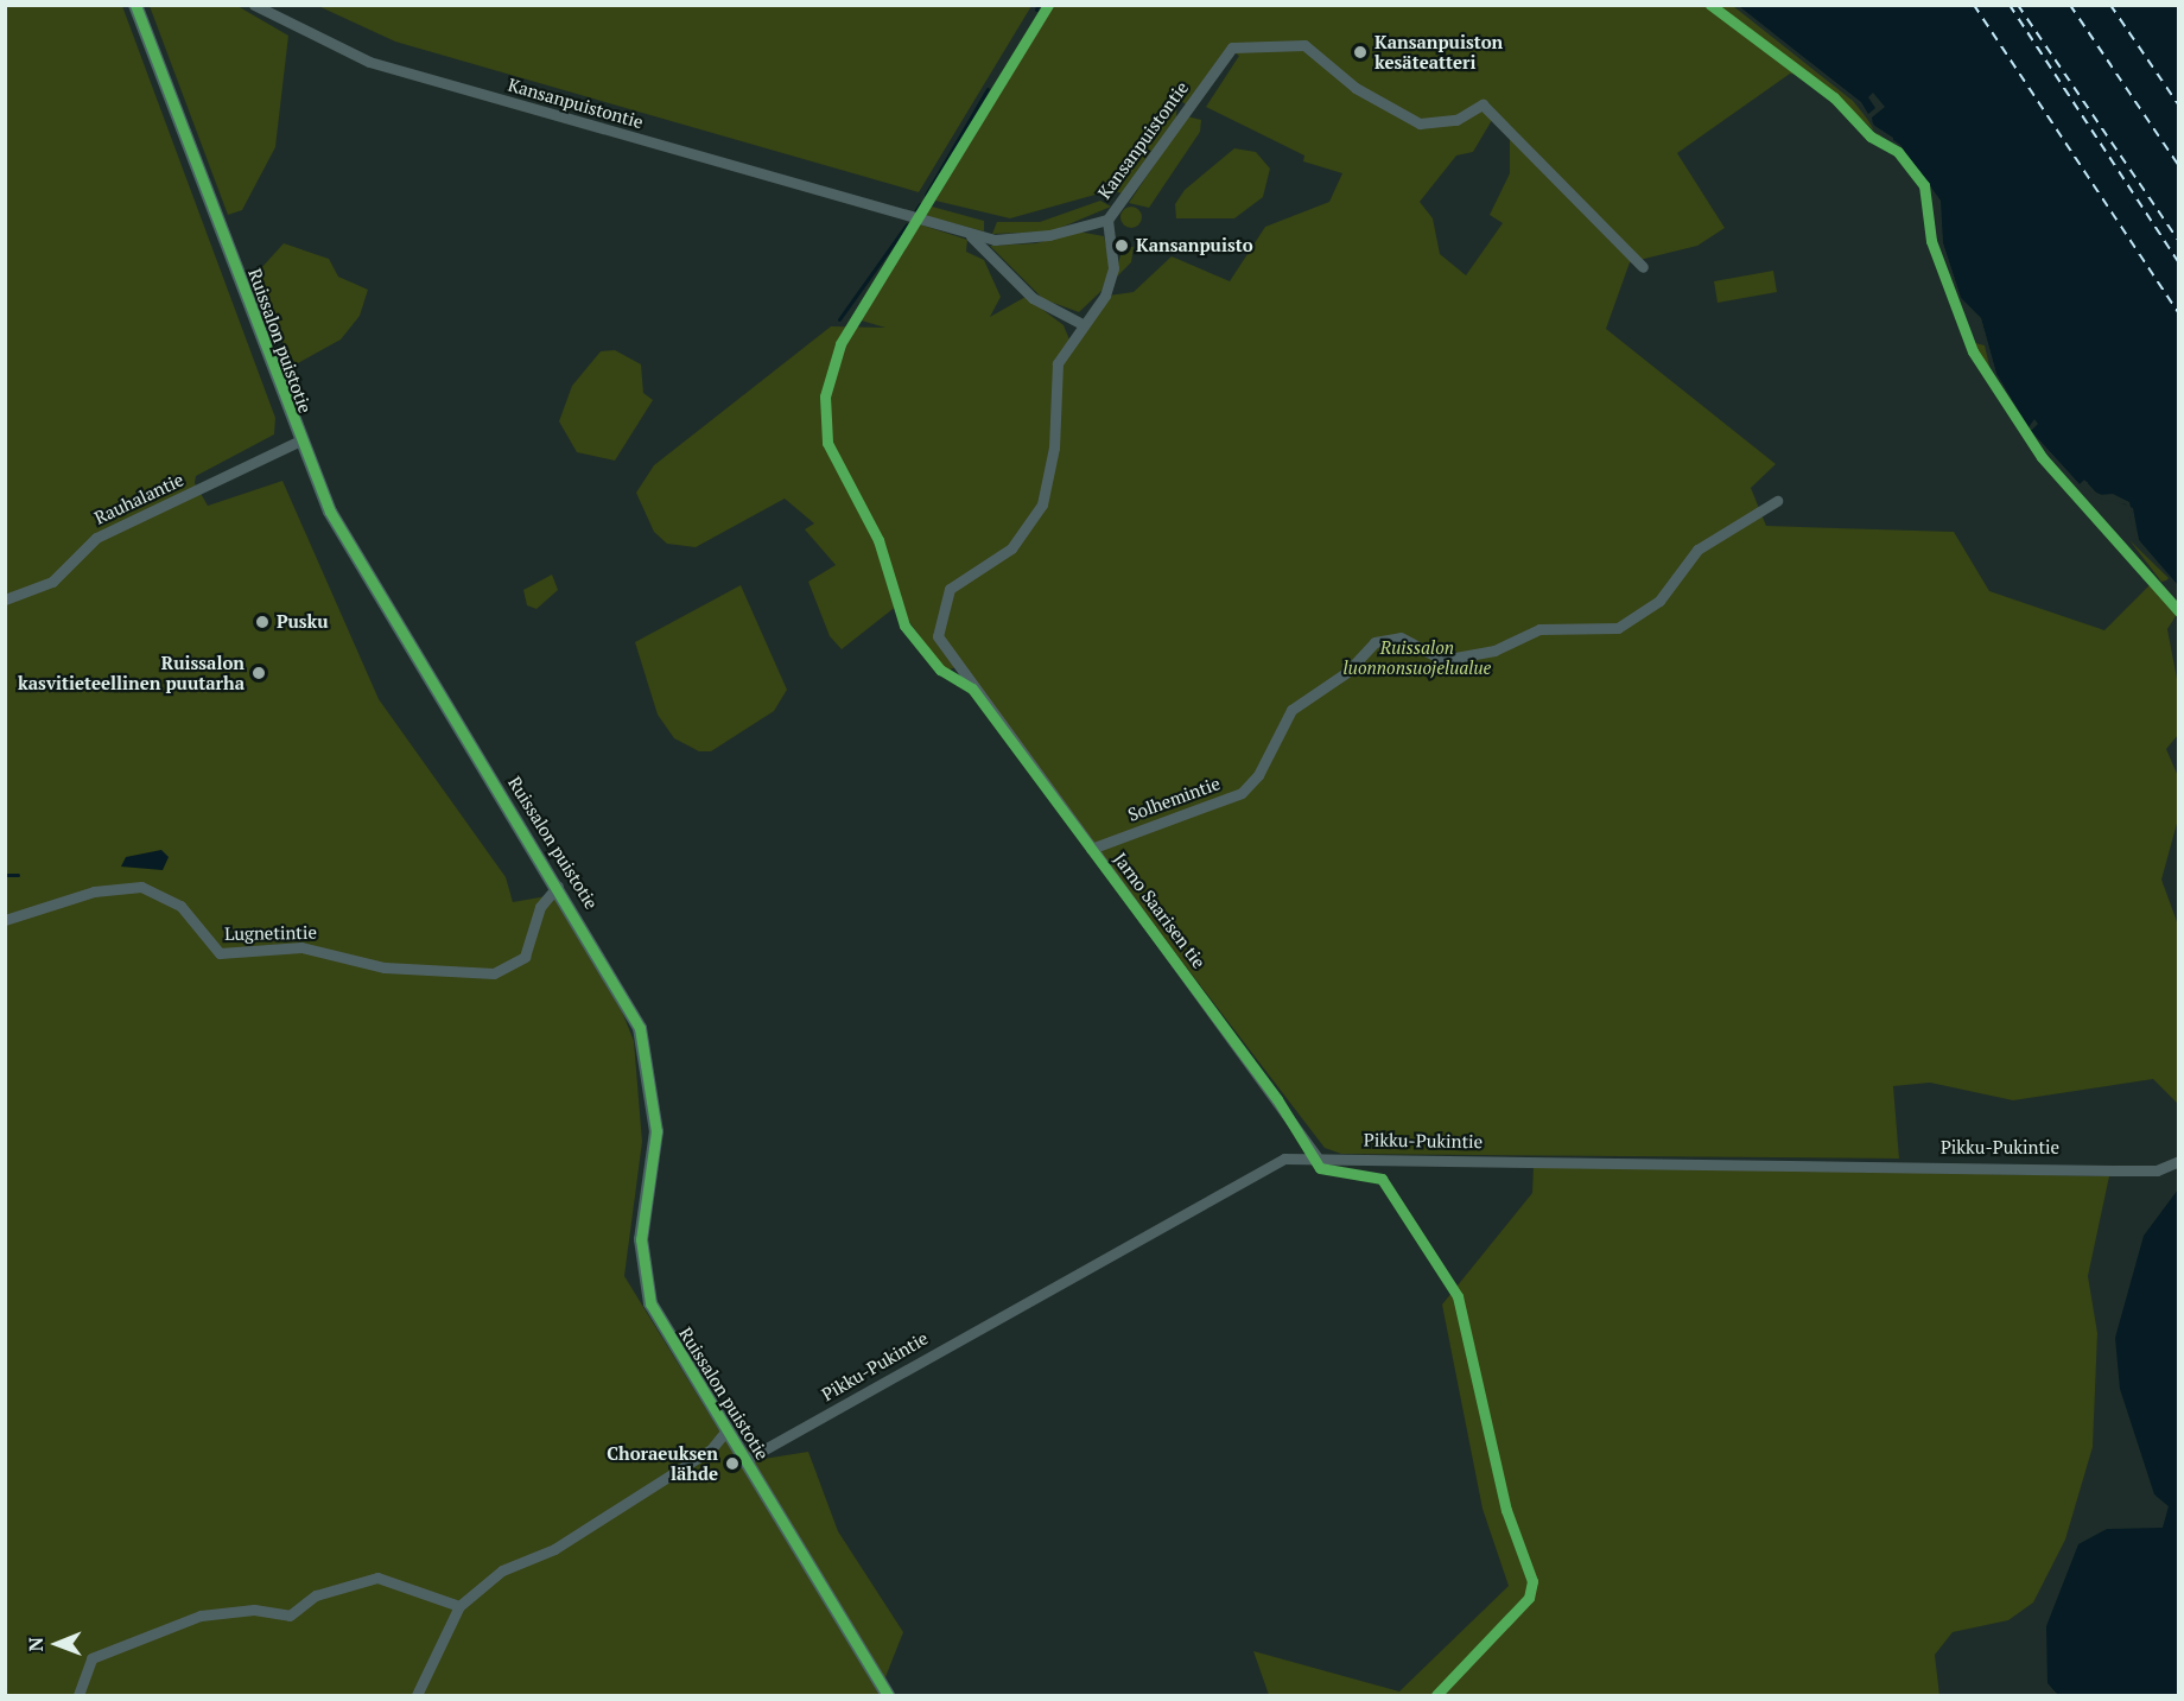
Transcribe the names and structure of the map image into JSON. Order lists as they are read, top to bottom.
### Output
{
  "streets": {
    "street": [
      "Kansanpuistontie",
      "Ruissalon puistotie",
      "Rauhalantie",
      "Solhemintie",
      "Jarno Saarisen tie",
      "Lugnetintie",
      "Pikku-Pukintie"
    ]
  },
  "crossings": [
    ["Kansanpuistontie", "Jarno Saarisen tie"],
    ["Ruissalon puistotie", "Rauhalantie"],
    ["Ruissalon puistotie", "Lugnetintie"],
    ["Ruissalon puistotie", "Pikku-Pukintie"],
    ["Solhemintie", "Jarno Saarisen tie"],
    ["Jarno Saarisen tie", "Pikku-Pukintie"]
  ],
  "parks": ["Ruissalon luonnonsuojelualue"],
  "places": [
    "Kansanpuiston kesäteatteri",
    "Kansanpuisto",
    "Pusku",
    "Ruissalon kasvitieteellinen puutarha",
    "Choraeuksen lähde"
  ],
  "north": "left"
}
